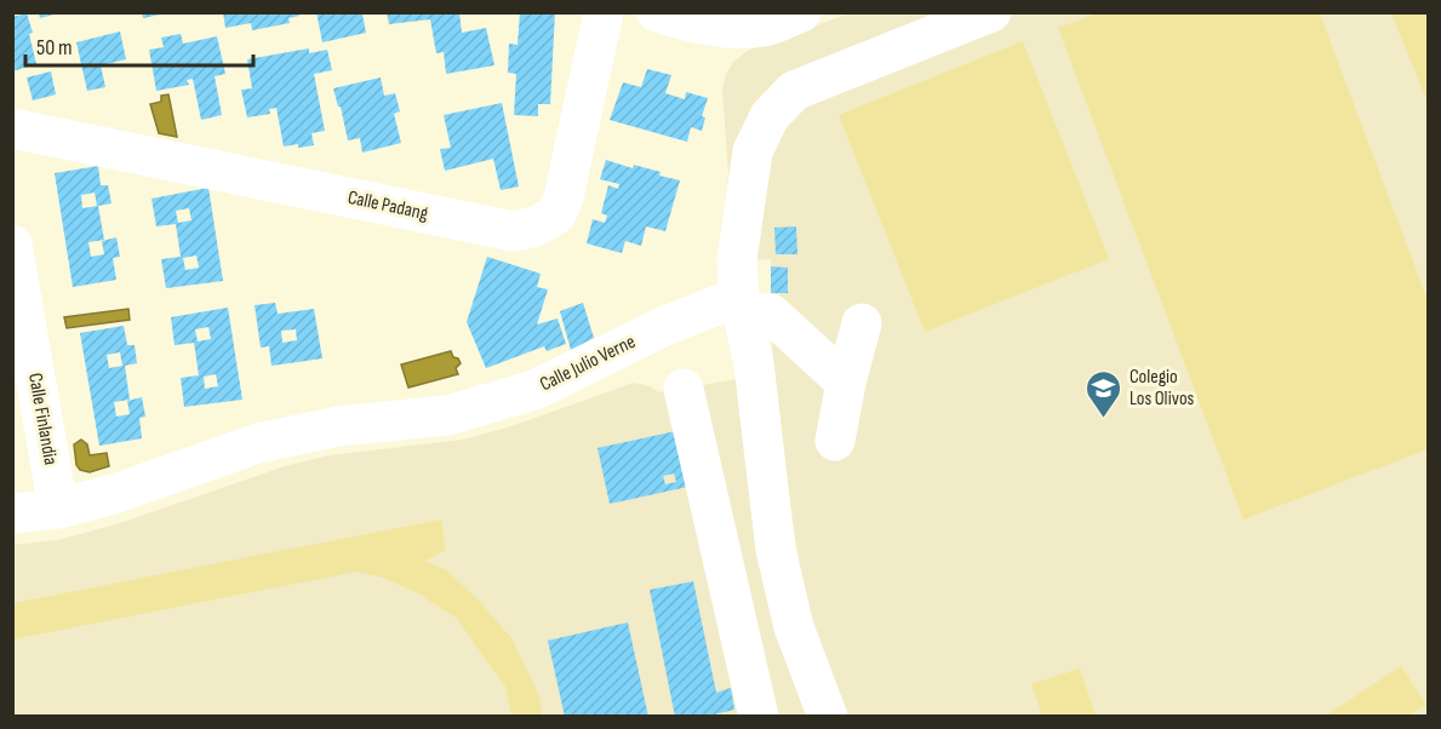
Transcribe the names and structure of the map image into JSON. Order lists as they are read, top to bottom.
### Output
{
  "streets": {
    "street": ["Calle Padang", "Calle Julio Verne", "Calle Finlandia"]
  },
  "crossings": [
    ["Calle Julio Verne", "Calle Finlandia"]
  ],
  "places": {
    "school or university": ["Colegio Los Olivos"]
  },
  "scale_bar": "50 m"
}
